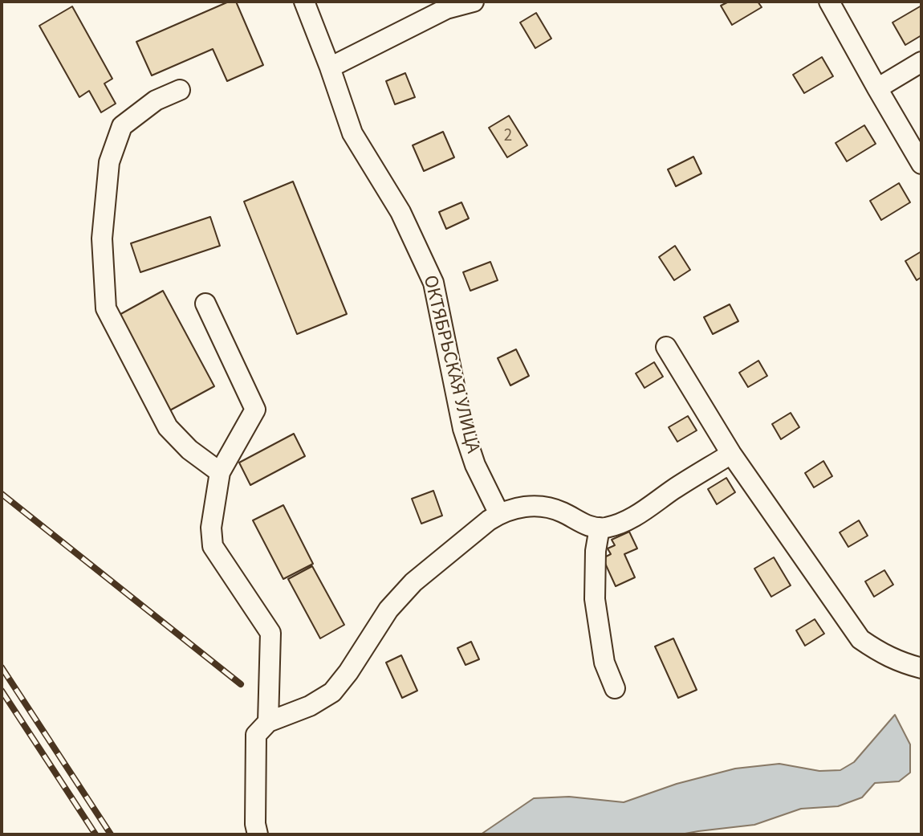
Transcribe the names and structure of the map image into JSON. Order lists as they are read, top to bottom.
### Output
{
  "streets": {
    "street": ["ОКТЯБРЬСКАЯ УЛИЦА"]
  },
  "house_numbers": ["2"]
}
